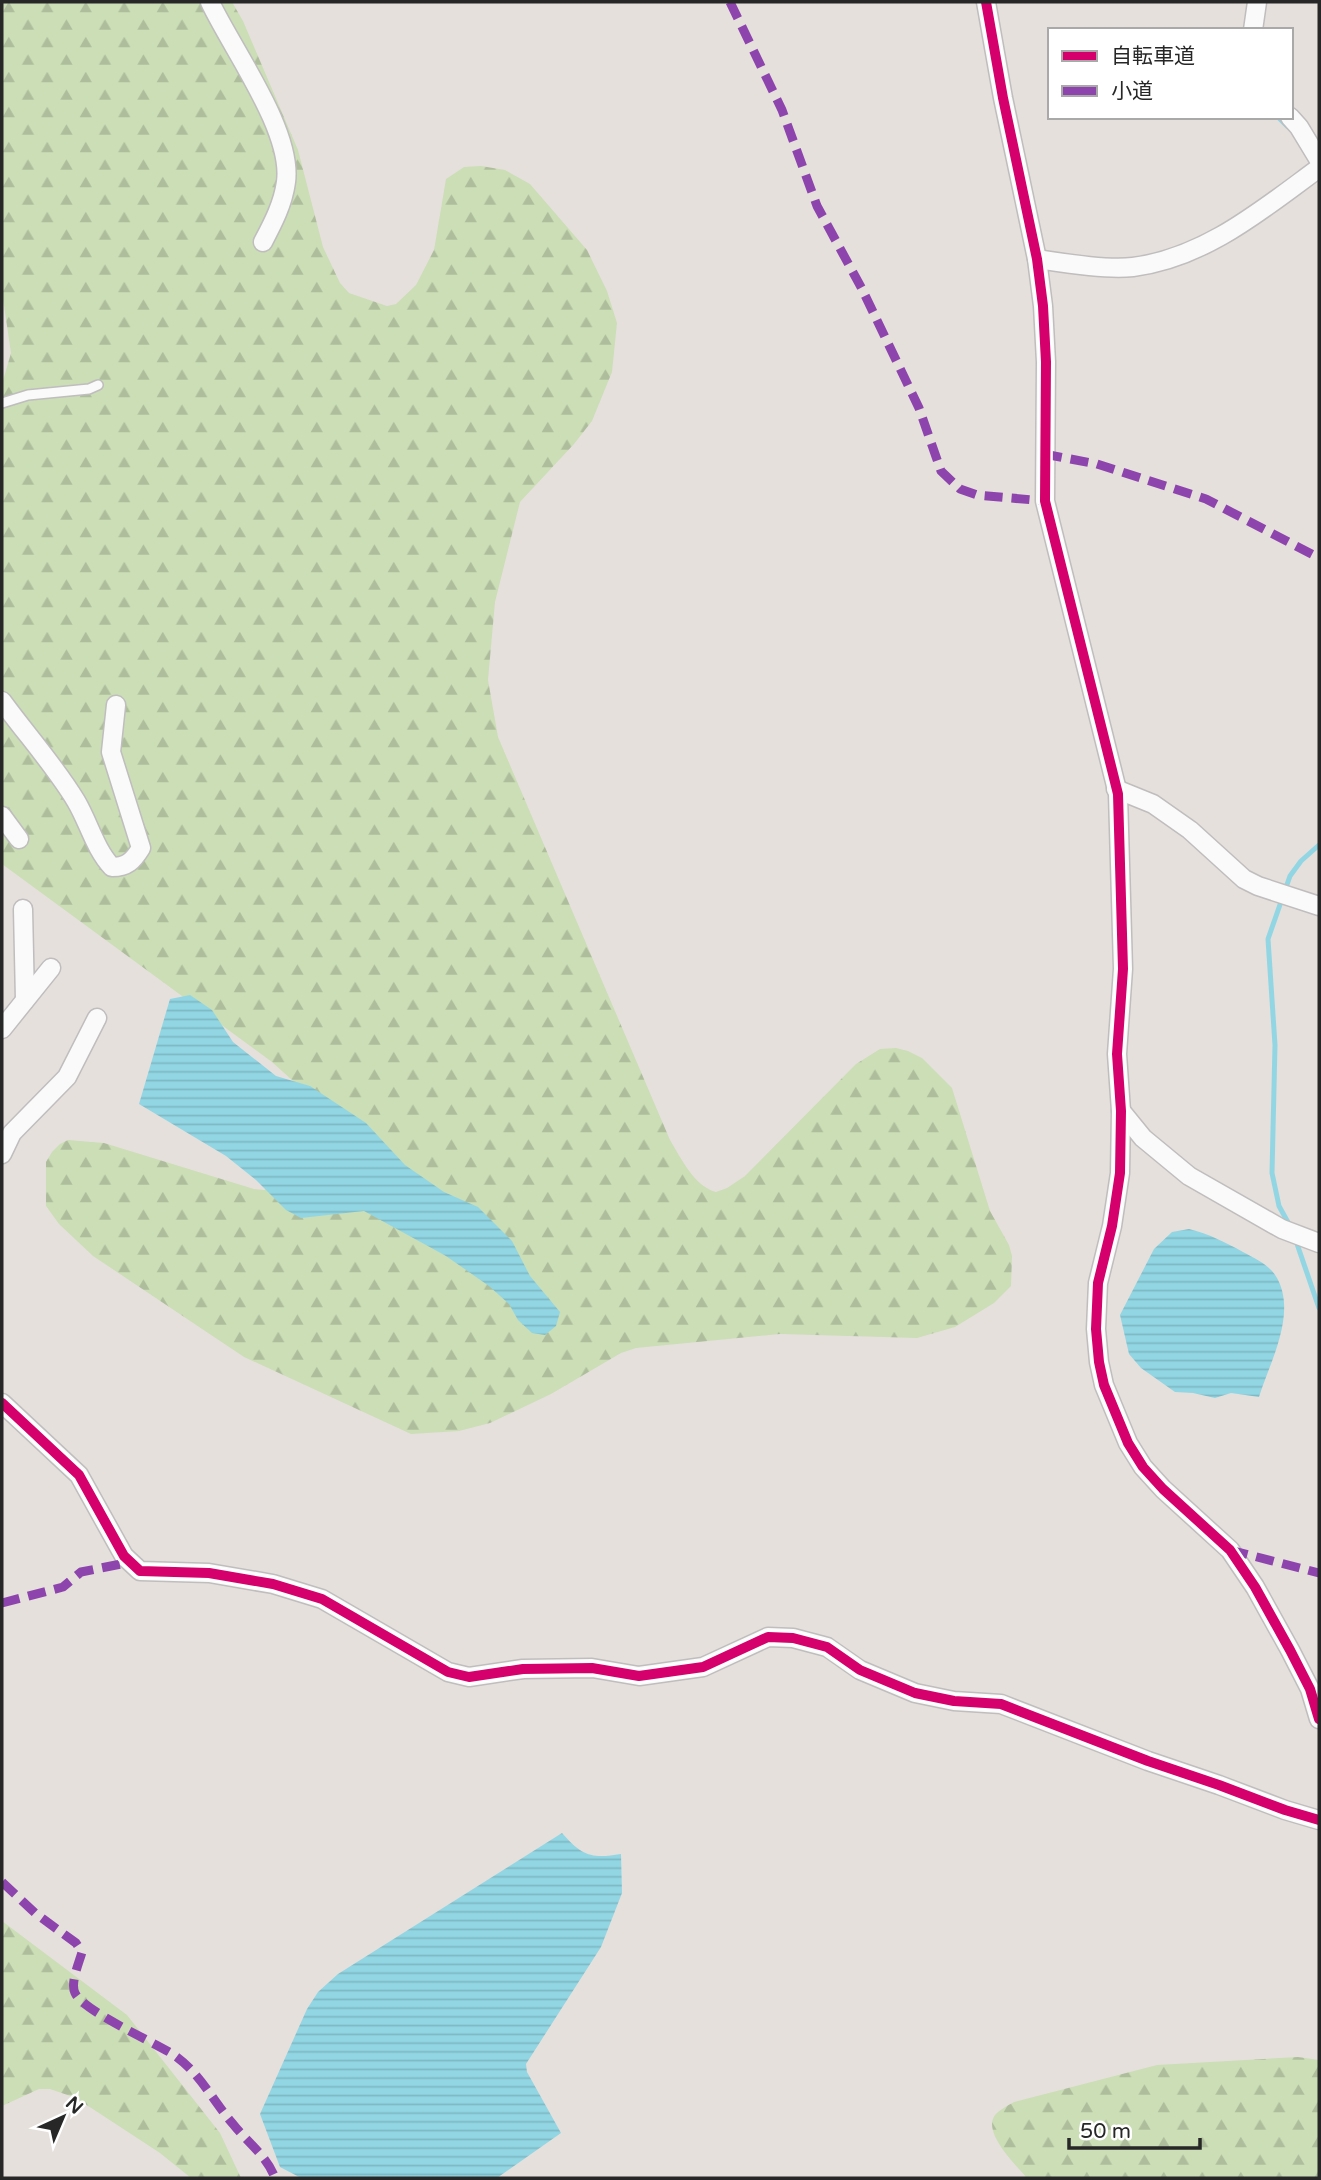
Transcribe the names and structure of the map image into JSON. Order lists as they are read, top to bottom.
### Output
{
  "legend": ["自転車道", "小道"],
  "scale_bar": "50 m",
  "north": "top right"
}
